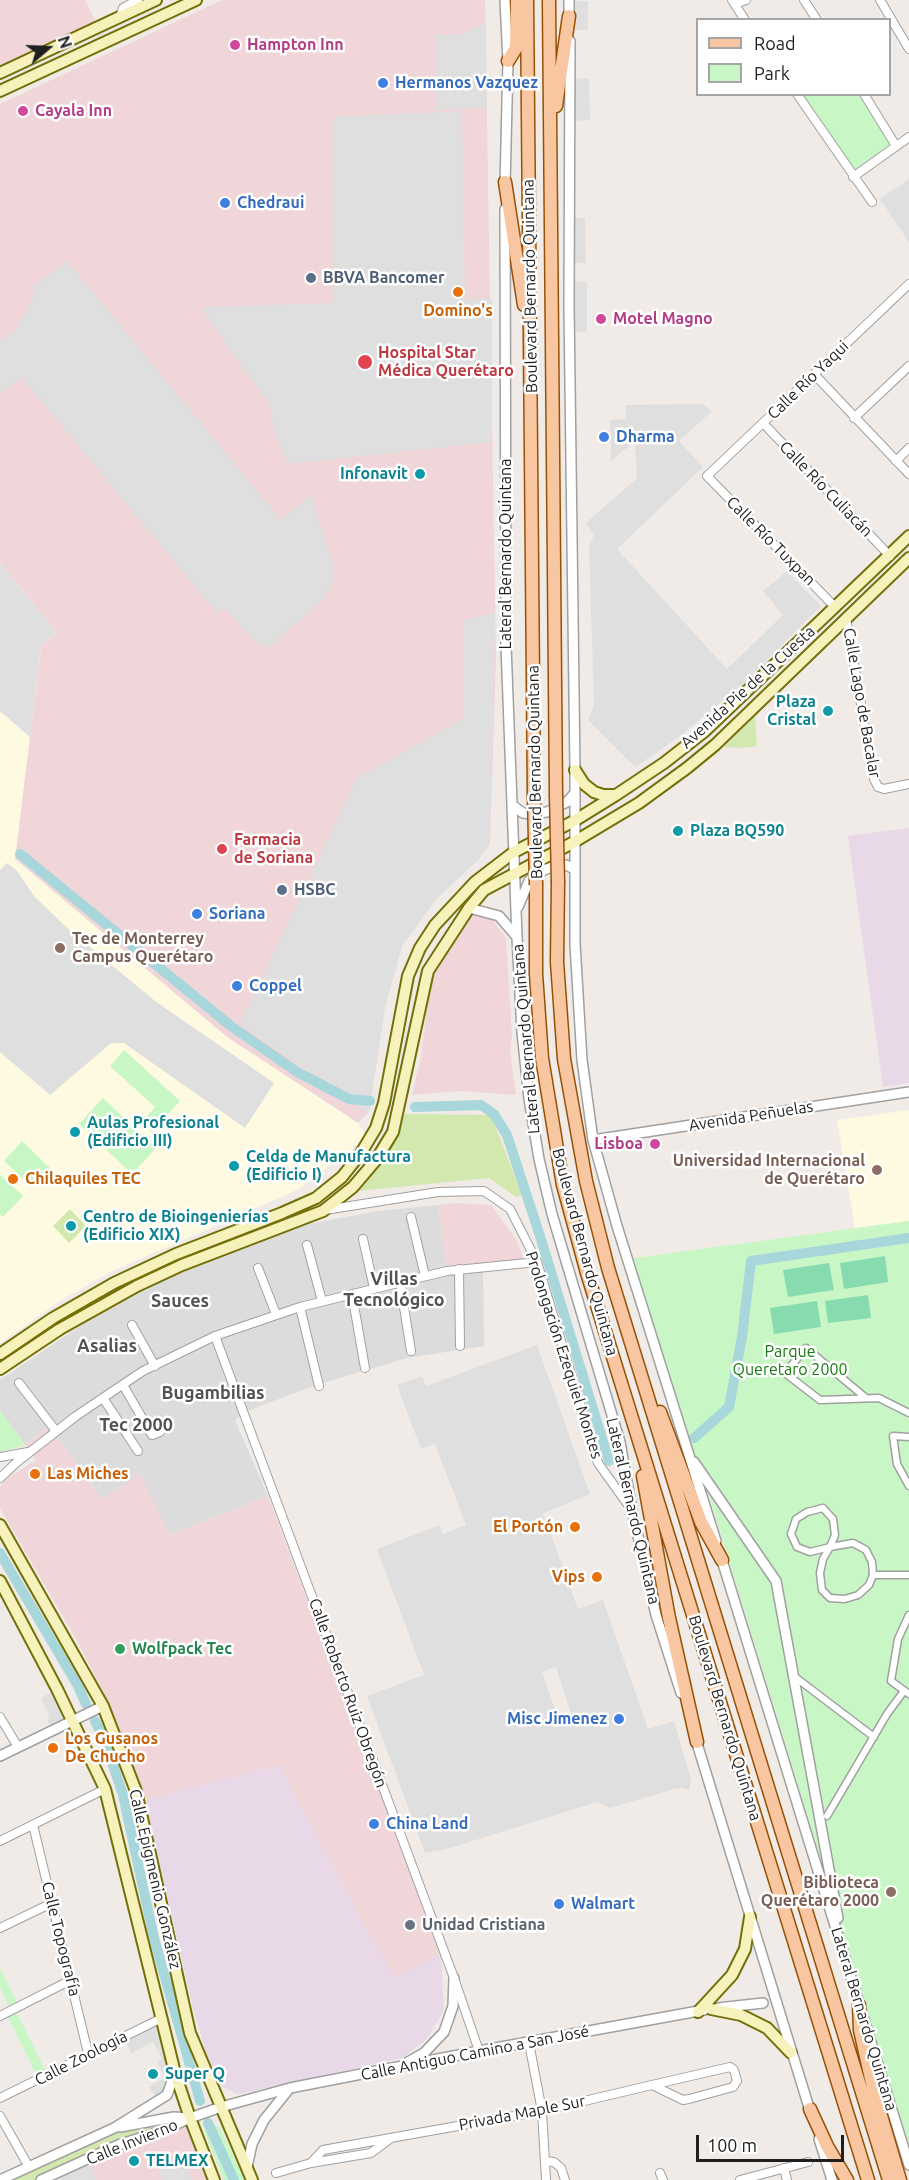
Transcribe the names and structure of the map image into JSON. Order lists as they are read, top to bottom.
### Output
{
  "streets": {
    "main road": [
      "Boulevard Bernardo Quintana",
      "Avenida Pie de la Cuesta",
      "Prolongación Ezequiel Montes",
      "Calle Epigmenio González"
    ],
    "street": [
      "Calle Río Yaqui",
      "Calle Río Culiacán",
      "Calle Río Tuxpan",
      "Lateral Bernardo Quintana",
      "Calle Lago de Bacalar",
      "Avenida Peñuelas",
      "Calle Roberto Ruiz Obregón",
      "Calle Topografía",
      "Calle Antiguo Camino a San José",
      "Calle Zoología",
      "Privada Maple Sur",
      "Calle Invierno"
    ]
  },
  "crossings": [
    ["Calle Río Yaqui", "Calle Río Culiacán"],
    ["Calle Río Yaqui", "Calle Río Tuxpan"],
    ["Calle Río Culiacán", "Avenida Pie de la Cuesta"],
    ["Calle Río Tuxpan", "Avenida Pie de la Cuesta"],
    ["Lateral Bernardo Quintana", "Avenida Pie de la Cuesta"],
    ["Lateral Bernardo Quintana", "Prolongación Ezequiel Montes"],
    ["Avenida Pie de la Cuesta", "Calle Lago de Bacalar"],
    ["Avenida Pie de la Cuesta", "Prolongación Ezequiel Montes"],
    ["Calle Roberto Ruiz Obregón", "Calle Antiguo Camino a San José"],
    ["Calle Epigmenio González", "Calle Antiguo Camino a San José"],
    ["Calle Epigmenio González", "Calle Zoología"],
    ["Calle Epigmenio González", "Calle Invierno"],
    ["Calle Topografía", "Calle Zoología"],
    ["Calle Antiguo Camino a San José", "Calle Invierno"]
  ],
  "districts": [
    "Villas Tecnológico",
    "Sauces",
    "Asalias",
    "Bugambilias",
    "Tec 2000"
  ],
  "parks": ["Parque Queretaro 2000"],
  "places": [
    "Hampton Inn",
    "Hermanos Vazquez",
    "Cayala Inn",
    "Chedraui",
    "BBVA Bancomer",
    "Domino's",
    "Motel Magno",
    "Hospital Star Médica Querétaro",
    "Dharma",
    "Infonavit",
    "Plaza Cristal",
    "Plaza BQ590",
    "Farmacia de Soriana",
    "HSBC",
    "Soriana",
    "Tec de Monterrey Campus Querétaro",
    "Coppel",
    "Aulas Profesional (Edificio III)",
    "Lisboa",
    "Celda de Manufactura (Edificio I)",
    "Universidad Internacional de Querétaro",
    "Chilaquiles TEC",
    "Centro de Bioingenierías (Edificio XIX)",
    "Las Miches",
    "El Portón",
    "Vips",
    "Wolfpack Tec",
    "Misc Jimenez",
    "Los Gusanos De Chucho",
    "China Land",
    "Biblioteca Querétaro 2000",
    "Walmart",
    "Unidad Cristiana",
    "Super Q",
    "TELMEX"
  ],
  "legend": ["Road", "Park"],
  "scale_bar": "100 m",
  "north": "right"
}
